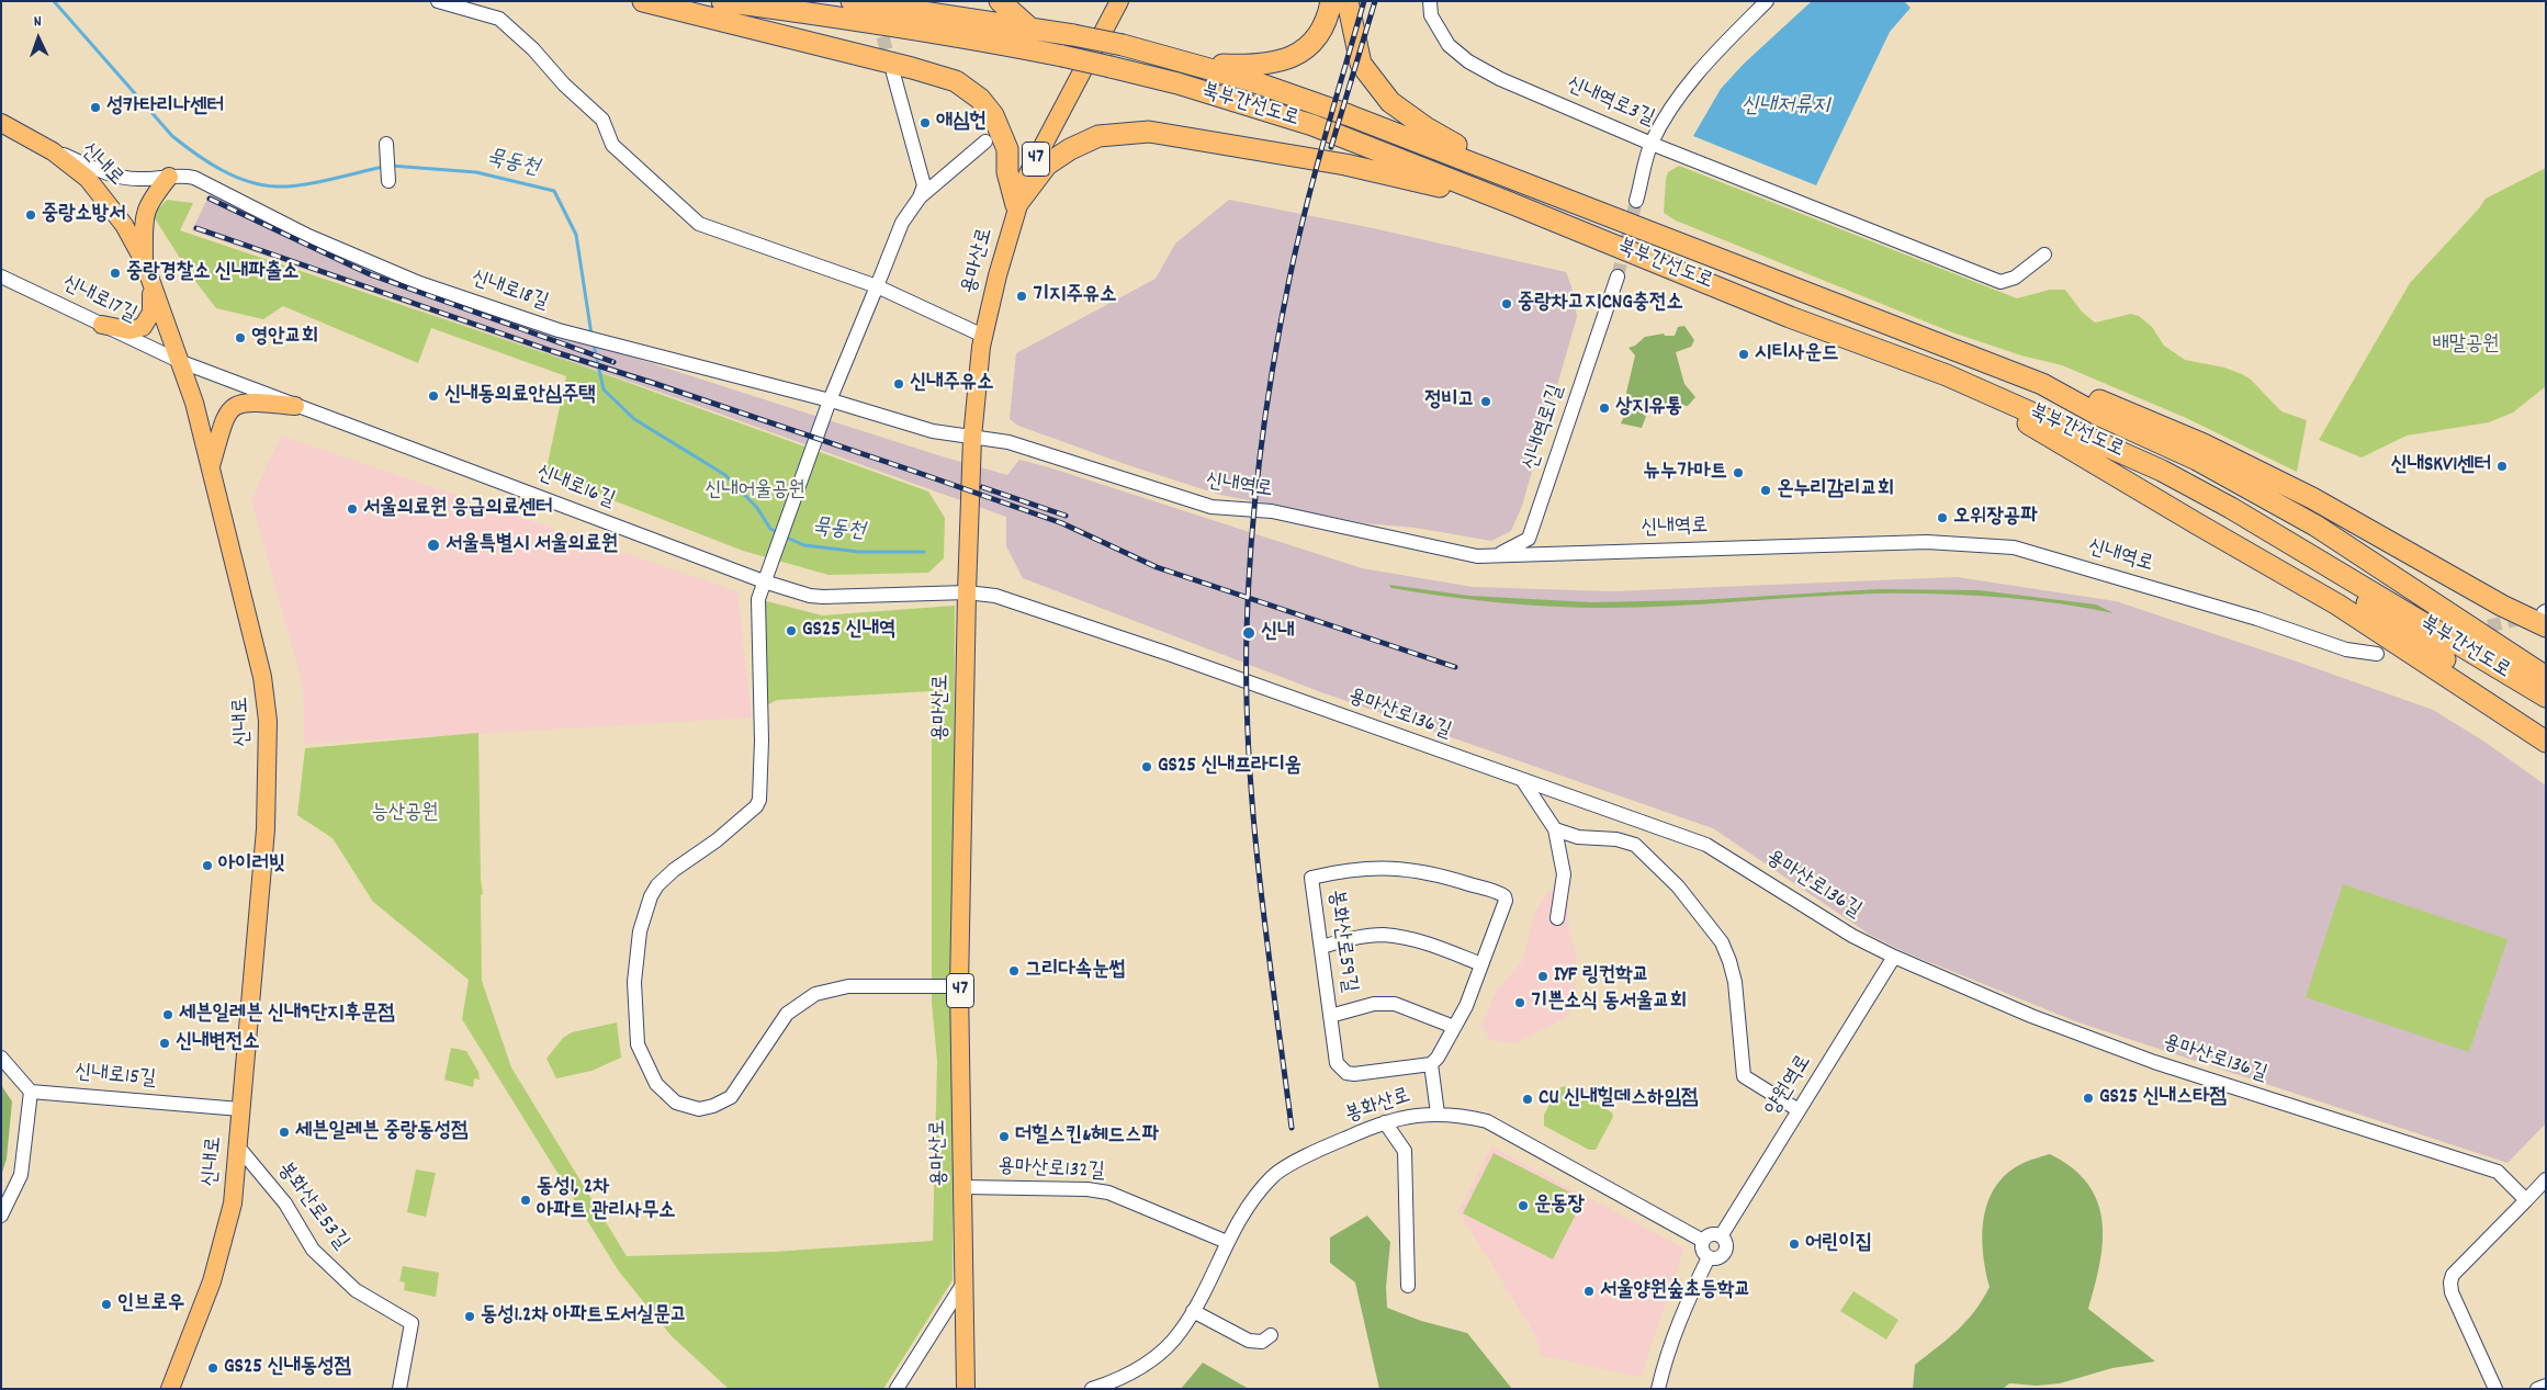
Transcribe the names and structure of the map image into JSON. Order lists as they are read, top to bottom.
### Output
{
  "streets": {
    "highway": ["북부간선도로"],
    "main road": ["47", "신내로", "용마산로"],
    "street": [
      "신내역로3길",
      "신내로18길",
      "신내로17길",
      "신내역로1길",
      "신내역로",
      "신내로16길",
      "용마산로136길",
      "봉화산로59길",
      "신내로15길",
      "양원역로",
      "봉화산로",
      "용마산로132길",
      "봉화산로53길"
    ]
  },
  "crossings": [
    ["신내로", "신내로18길"],
    ["신내로", "신내로17길"],
    ["신내로", "신내로16길"],
    ["신내로", "신내로15길"],
    ["신내로", "봉화산로53길"],
    ["용마산로", "신내로18길"],
    ["용마산로", "신내역로"],
    ["용마산로", "신내로16길"],
    ["용마산로", "용마산로136길"],
    ["용마산로", "용마산로132길"],
    ["신내로18길", "신내역로"],
    ["신내로17길", "신내로16길"],
    ["신내역로1길", "신내역로"],
    ["신내로16길", "용마산로136길"],
    ["용마산로136길", "양원역로"],
    ["양원역로", "봉화산로"],
    ["봉화산로", "용마산로132길"]
  ],
  "water": ["신내저류지", "묵동천"],
  "parks": ["배말공원", "신내어울공원", "능산공원"],
  "places": [
    "성카타리나센터",
    "애심헌",
    "중랑소방서",
    "중랑경찰소 신내파출소",
    "기지주유소",
    "중랑차고지CNG충전소",
    "영안교회",
    "시티사운드",
    "신내주유소",
    "신내동의료안심주택",
    "정비고",
    "상지유통",
    "신내SKV1센터",
    "뉴누가마트",
    "온누리감리교회",
    "서울의료원 응급의료센터",
    "오위장공파",
    "서울특별시 서울의료원",
    "GS25 신내역",
    "신내",
    "GS25 신내프라디움",
    "아이러빗",
    "그리다속눈썹",
    "IYF 링컨학교",
    "기쁜소식 동서울교회",
    "세븐일레븐 신내9단지후문점",
    "신내변전소",
    "GS25 신내스타점",
    "CU 신내힐데스하임점",
    "세븐일레븐 중랑동성점",
    "더힐스킨&헤드스파",
    "동성1, 2차 아파트 관리사무소",
    "운동장",
    "어린이집",
    "서울양원숲초등학교",
    "인브로우",
    "동성1.2차 아파트도서실문고",
    "GS25 신내동성점"
  ],
  "north": "top"
}
